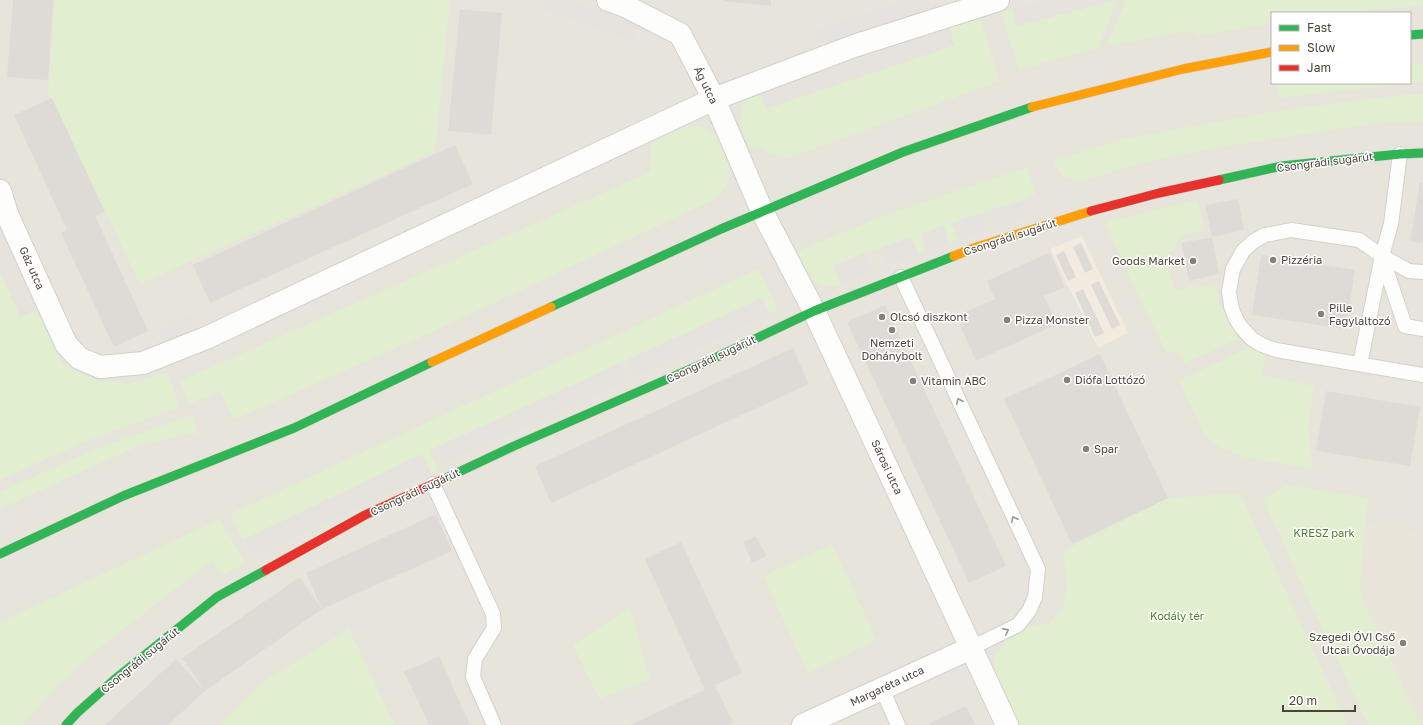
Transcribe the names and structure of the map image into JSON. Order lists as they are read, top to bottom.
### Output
{
  "streets": {
    "street": [
      "Ág utca",
      "Csongrádi sugárút",
      "Gáz utca",
      "Sárosi utca",
      "Margaréta utca"
    ]
  },
  "crossings": [
    ["Ág utca", "Gáz utca"],
    ["Ág utca", "Sárosi utca"],
    ["Csongrádi sugárút", "Sárosi utca"],
    ["Sárosi utca", "Margaréta utca"]
  ],
  "parks": ["KRESZ park", "Kodály tér"],
  "places": [
    "Pizzéria",
    "Goods Market",
    "Pille Fagylaltozó",
    "Olcsó diszkont",
    "Pizza Monster",
    "Nemzeti Dohánybolt",
    "Diófa Lottózó",
    "Vitamin ABC",
    "Spar",
    "Szegedi ÓVI Cső Utcai Óvodája"
  ],
  "legend": ["Fast", "Slow", "Jam"],
  "scale_bar": "20 m"
}
